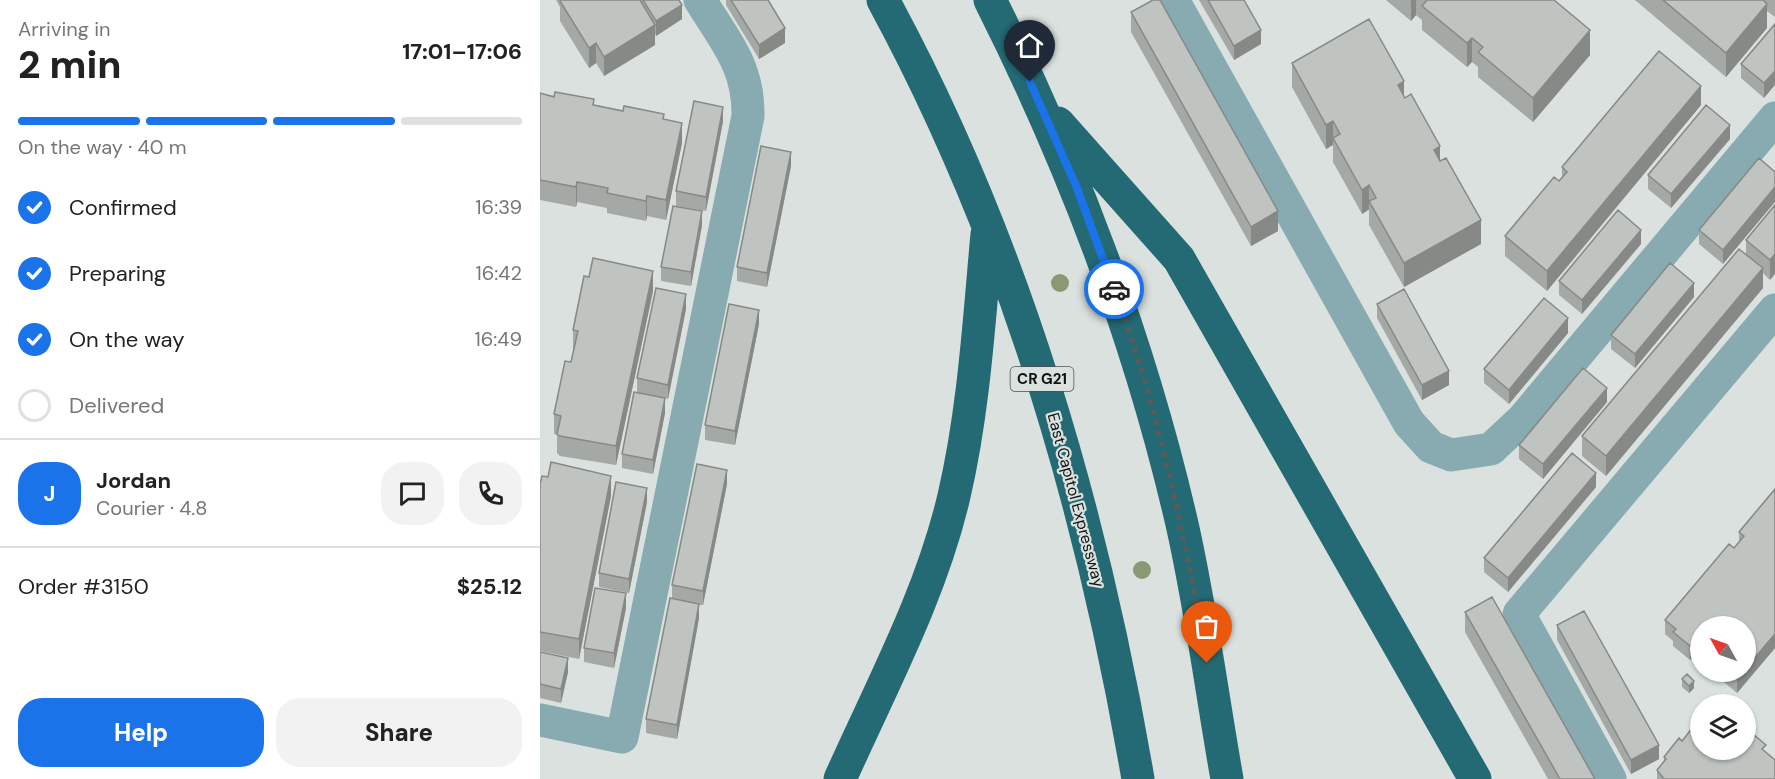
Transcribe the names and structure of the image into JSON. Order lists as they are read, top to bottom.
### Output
{
  "streets": {
    "highway": ["CR G21", "East Capitol Expressway"]
  },
  "north": "top left",
  "page": {
    "heading": ["2 min", "Arriving in", "17:01–17:06"],
    "panel": [
      "Jordan",
      "Courier · 4.8",
      "Order #3150",
      "$25.12"
    ],
    "bar": "On the way · 40 m",
    "list": [
      ["Confirmed", "16:39"],
      ["Preparing", "16:42"],
      ["On the way", "16:49"],
      "Delivered"
    ],
    "round": "J",
    "buttons": ["Help", "Share"]
  }
}
